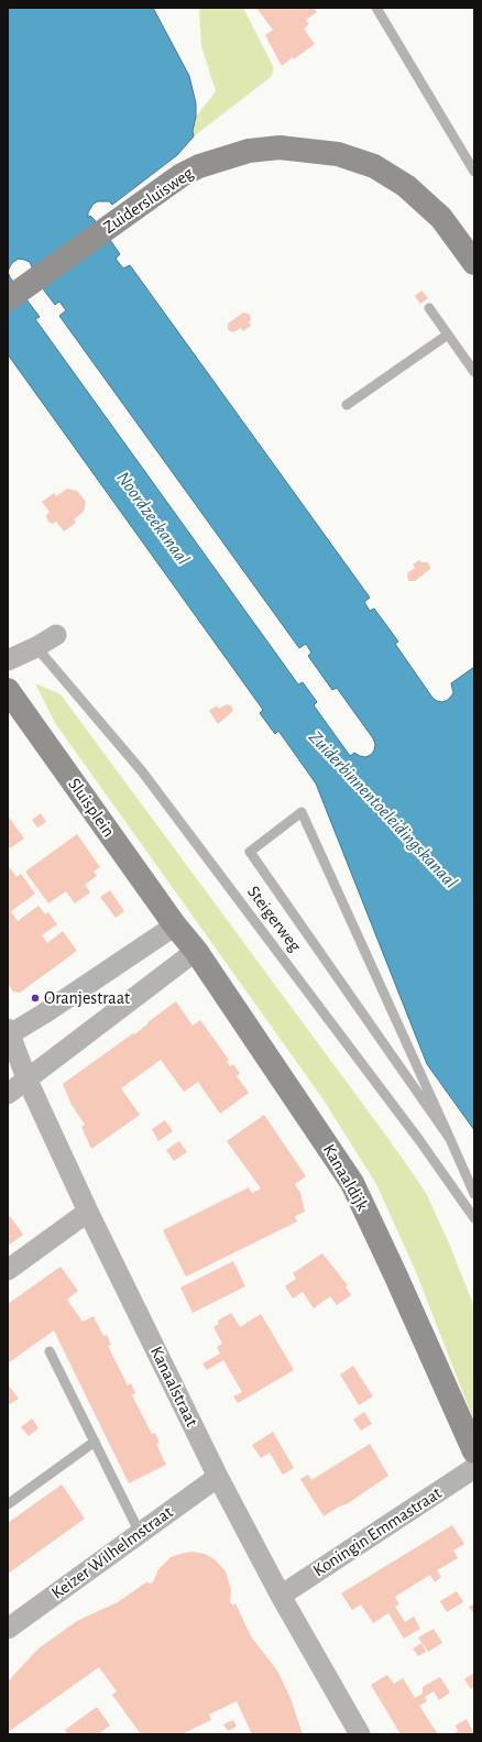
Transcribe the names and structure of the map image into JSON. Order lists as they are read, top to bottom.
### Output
{
  "streets": {
    "street": [
      "Zuidersluisweg",
      "Sluisplein",
      "Kanaaldijk",
      "Kanaalstraat",
      "Koningin Emmastraat",
      "Keizer Wilhelmstraat"
    ],
    "lane": ["Steigerweg"]
  },
  "crossings": [
    ["Sluisplein", "Kanaaldijk"],
    ["Kanaalstraat", "Koningin Emmastraat"],
    ["Kanaalstraat", "Keizer Wilhelmstraat"]
  ],
  "water": ["Noordzeekanaal", "Zuiderbinnentoeleidingskanaal"],
  "places": ["Oranjestraat"]
}
